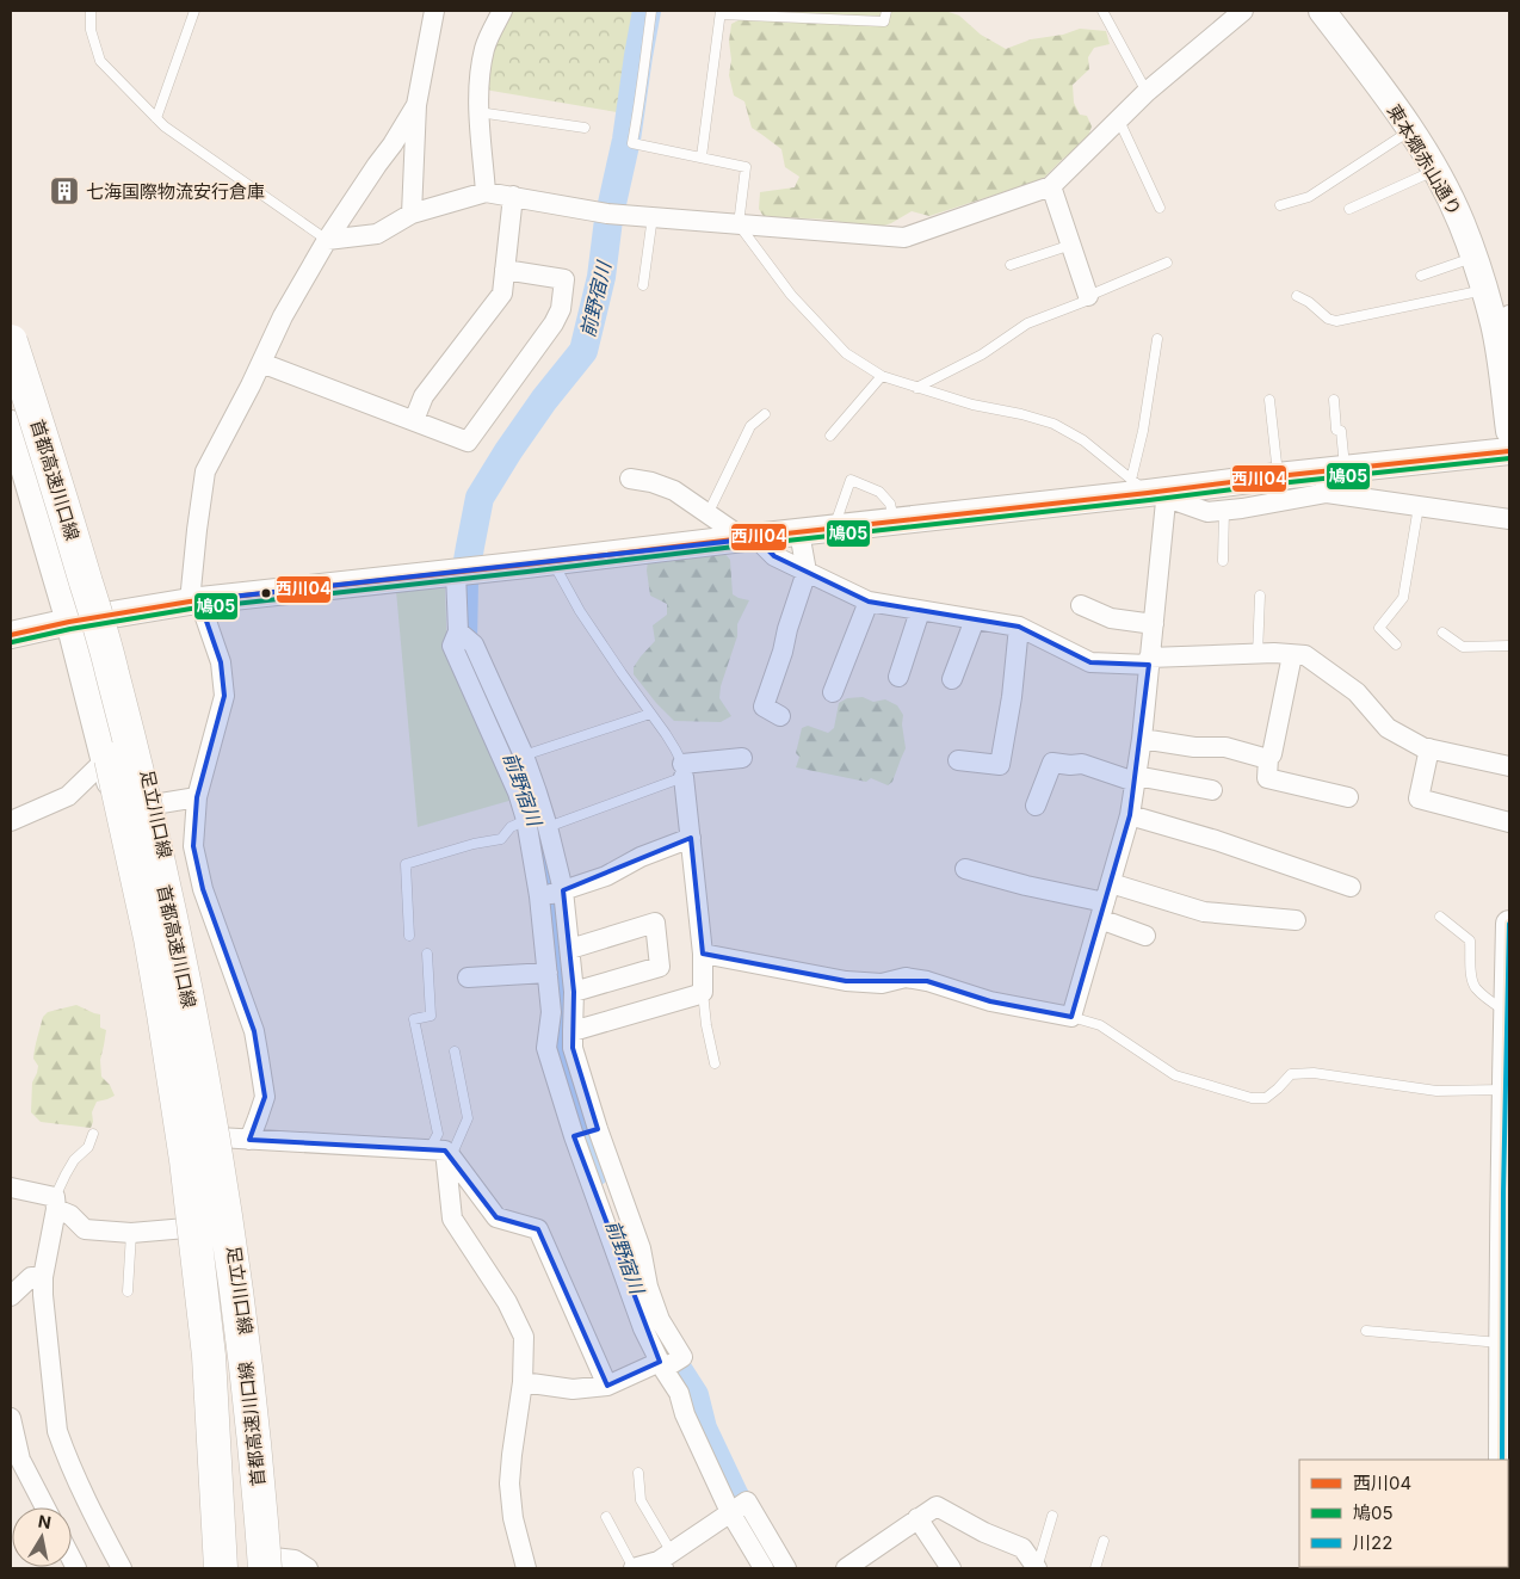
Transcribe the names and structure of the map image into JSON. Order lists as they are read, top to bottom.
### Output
{
  "streets": {
    "highway": ["首都高速川口線"],
    "main road": ["東本郷赤山通り", "足立川口線"]
  },
  "crossings": [
    ["首都高速川口線", "足立川口線"]
  ],
  "water": ["前野宿川"],
  "places": {
    "building": ["七海国際物流安行倉庫"]
  },
  "lines": ["transit line 西川04", "transit line 鳩05", "transit line 川22"],
  "legend": ["西川04", "鳩05", "川22"],
  "north": "top"
}
